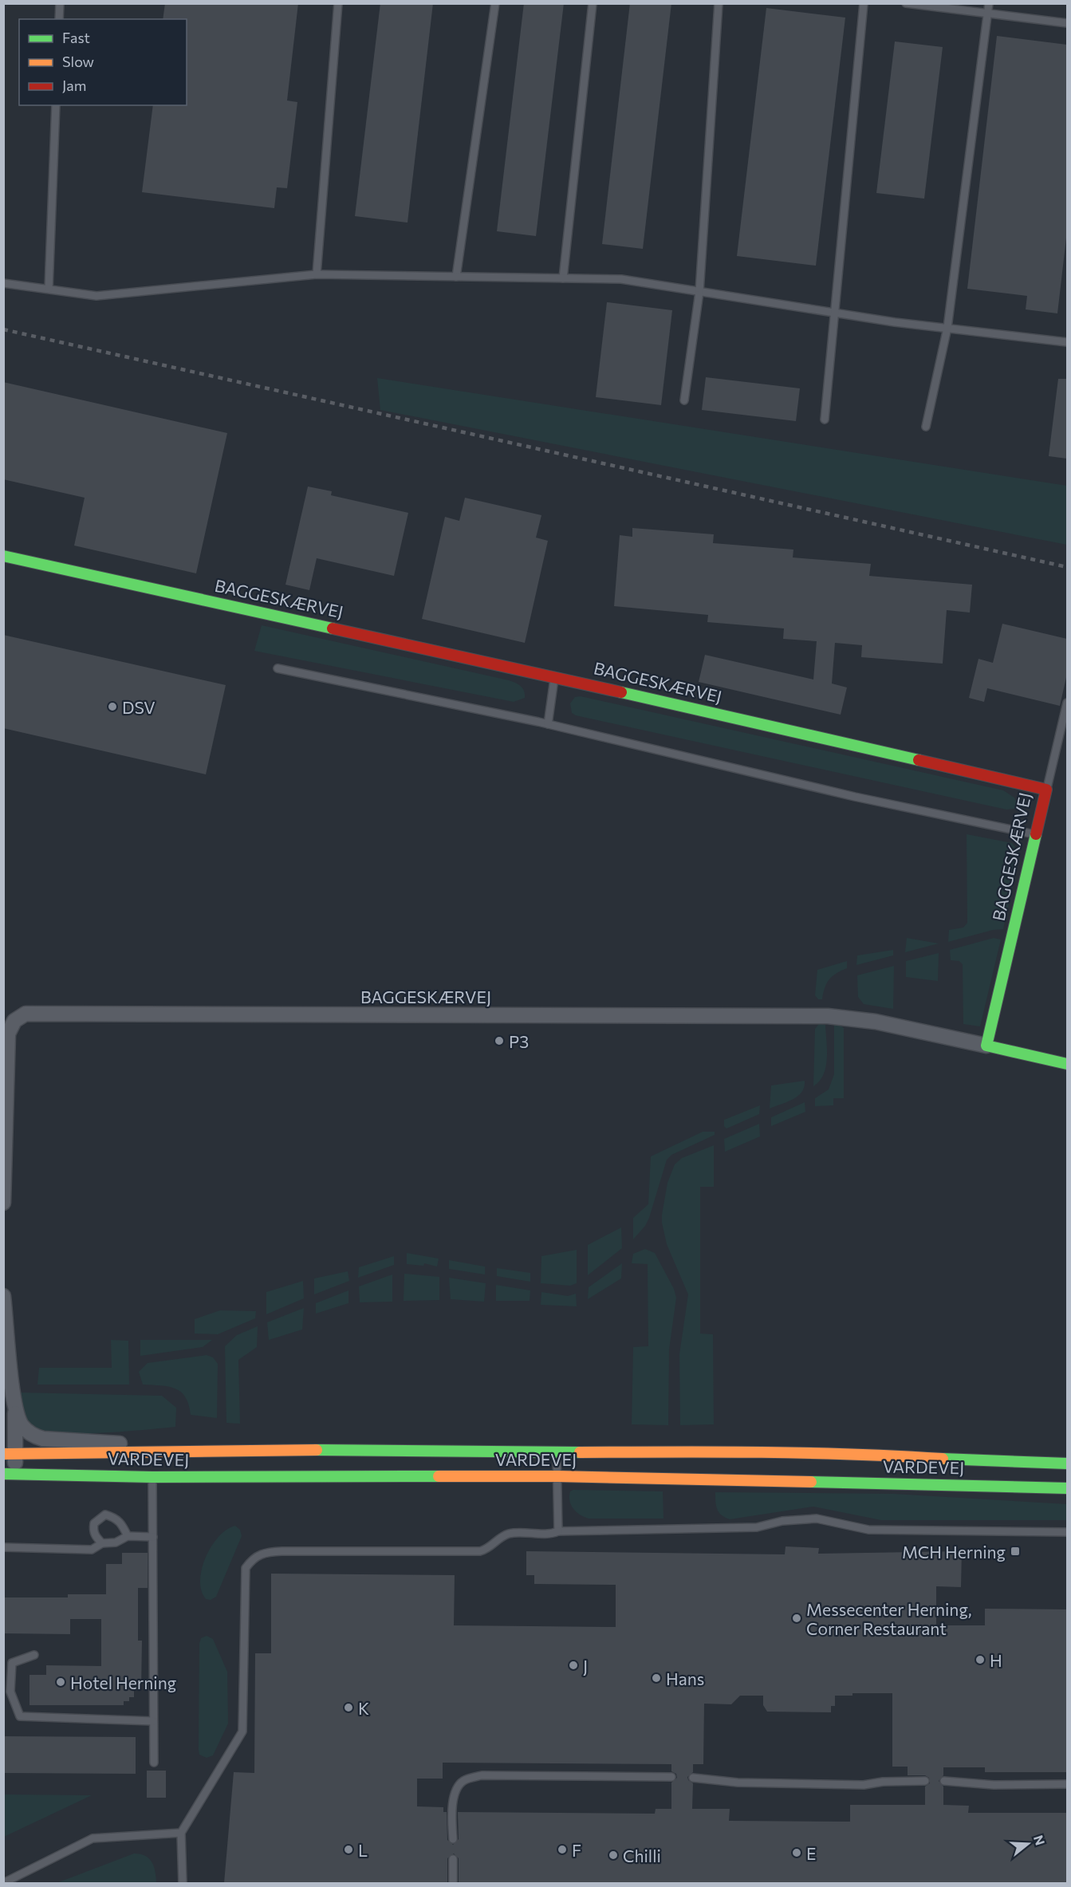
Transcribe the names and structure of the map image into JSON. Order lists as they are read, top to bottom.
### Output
{
  "streets": {
    "street": ["BAGGESKÆRVEJ", "VARDEVEJ"]
  },
  "places": {
    "other": [
      "DSV",
      "P3",
      "Messecenter Herning, Corner Restaurant",
      "H",
      "J",
      "Hans",
      "Hotel Herning",
      "K",
      "L",
      "F",
      "E",
      "Chilli"
    ],
    "transit": ["MCH Herning"]
  },
  "legend": ["Fast", "Slow", "Jam"],
  "north": "right"
}
